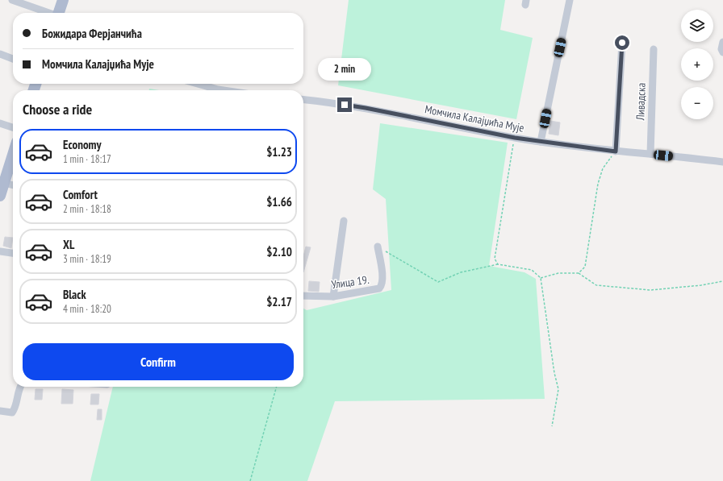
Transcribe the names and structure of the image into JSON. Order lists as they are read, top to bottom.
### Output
{
  "streets": {
    "street": ["Ливадска", "Момчила Калајџића Мује", "Улица 19."]
  },
  "crossings": [
    ["Ливадска", "Момчила Калајџића Мује"]
  ],
  "page": {
    "map_buttons": ["+", "−"],
    "banner": ["Божидара Ферјанчића", "Момчила Калајџића Мује"],
    "bubble": "2 min",
    "heading": "Choose a ride",
    "list": [
      {
        "name": "Economy",
        "note": "1 min · 18:17",
        "value": "$1.23"
      },
      {
        "name": "Comfort",
        "note": "2 min · 18:18",
        "value": "$1.66"
      },
      {
        "name": "XL",
        "note": "3 min · 18:19",
        "value": "$2.10"
      },
      {
        "name": "Black",
        "note": "4 min · 18:20",
        "value": "$2.17"
      }
    ],
    "buttons": "Confirm"
  }
}
